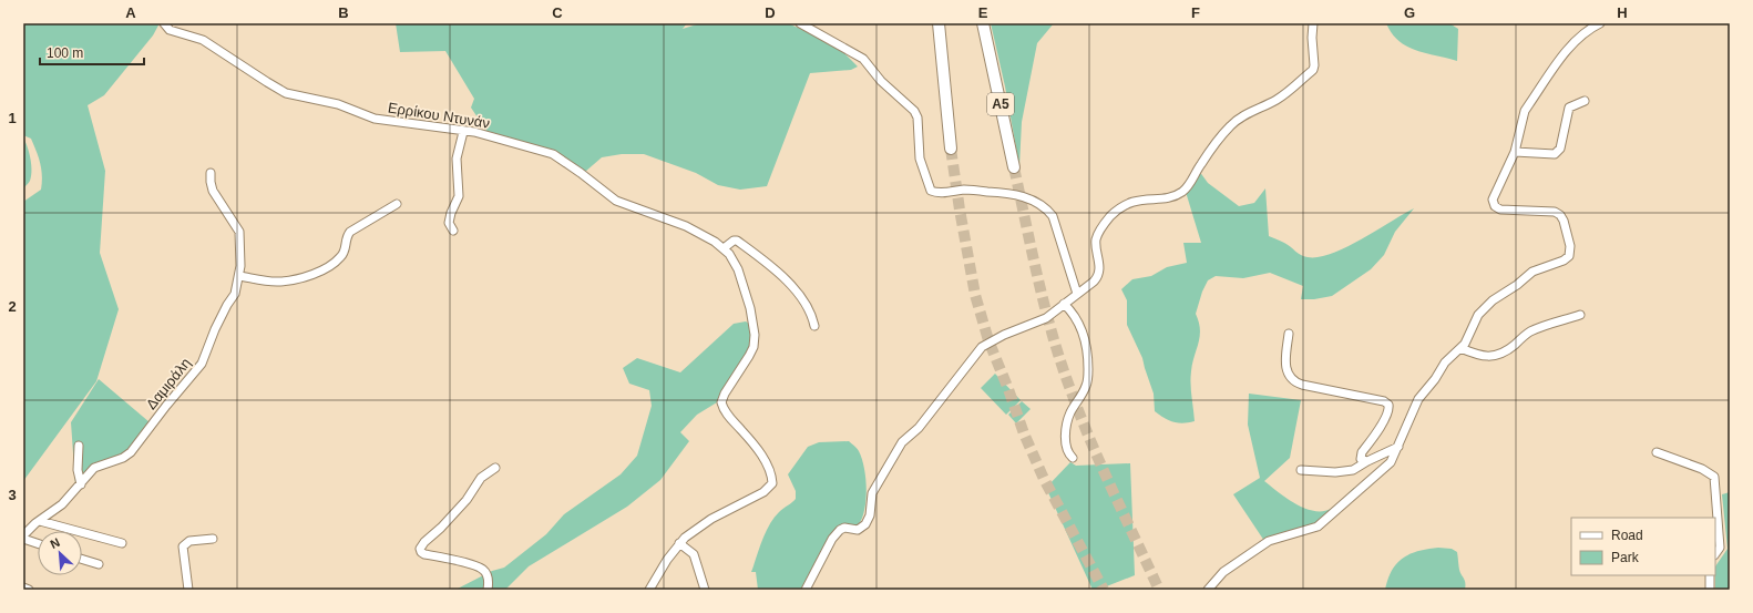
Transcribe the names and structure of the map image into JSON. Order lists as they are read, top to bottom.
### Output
{
  "streets": {
    "highway": ["Α5"],
    "street": ["Ερρίκου Ντυνάν", "Δαμιράλη"]
  },
  "legend": ["Road", "Park"],
  "scale_bar": "100 m",
  "north": "top left",
  "grid": {
    "columns": [
      "A",
      "B",
      "C",
      "D",
      "E",
      "F",
      "G",
      "H"
    ],
    "rows": ["1", "2", "3"]
  }
}
